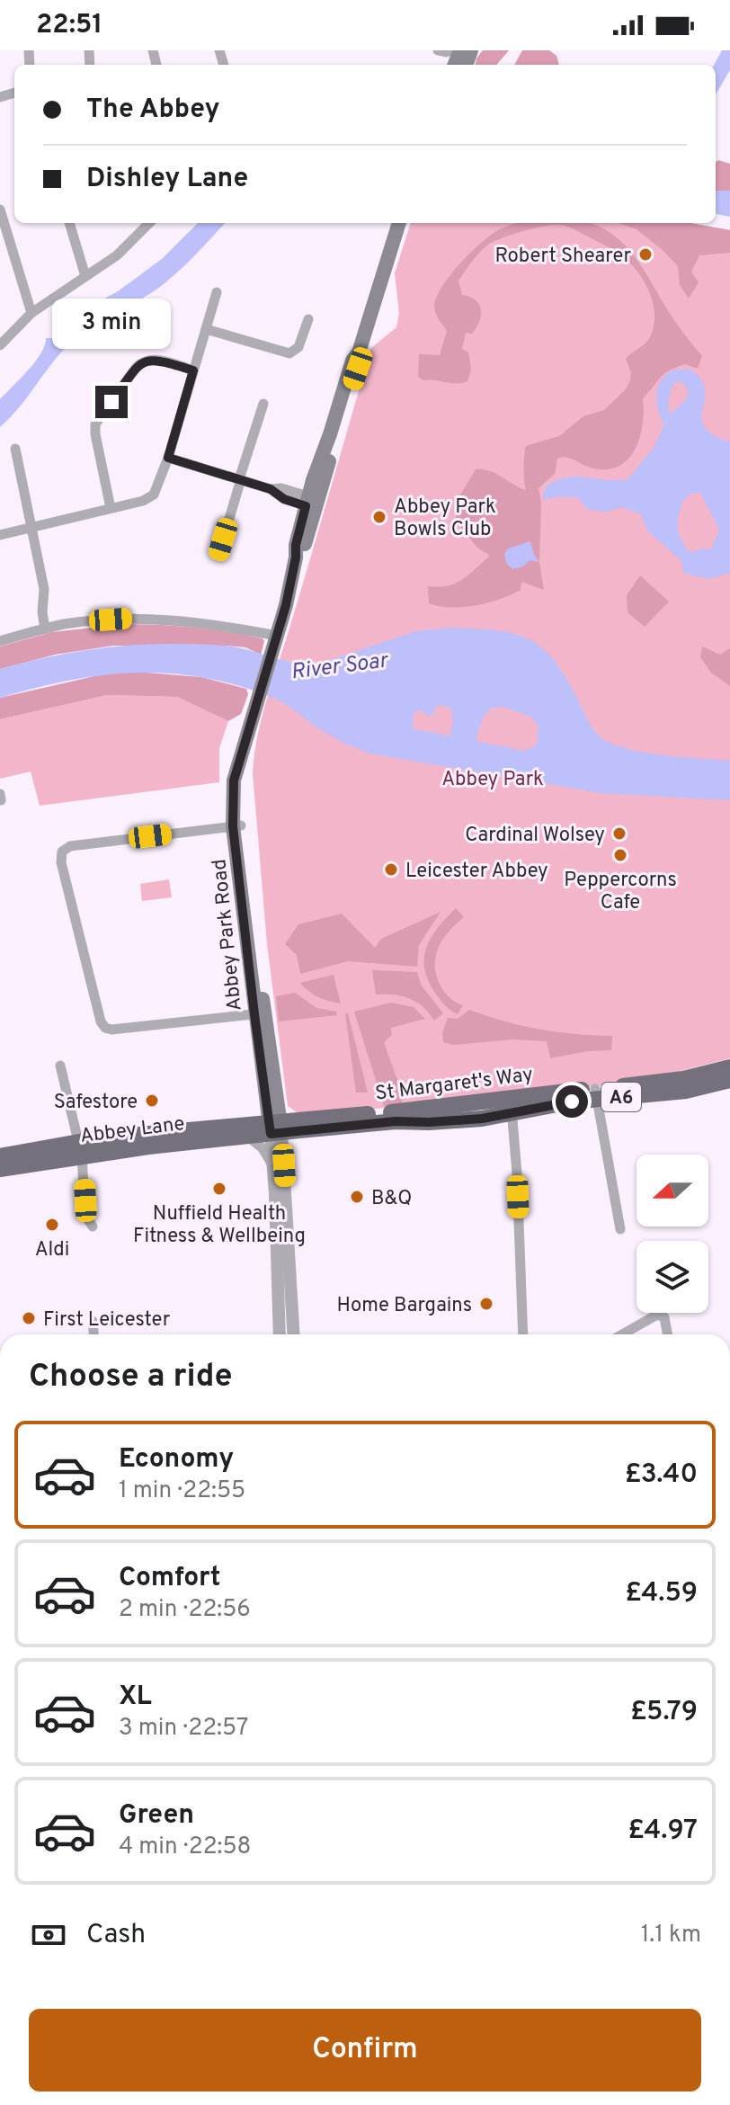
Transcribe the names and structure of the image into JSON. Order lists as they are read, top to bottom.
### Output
{
  "streets": {
    "main road": [
      "Abbey Park Road",
      "St Margaret's Way",
      "A6",
      "Abbey Lane"
    ]
  },
  "crossings": [
    ["Abbey Park Road", "St Margaret's Way"],
    ["Abbey Park Road", "Abbey Lane"],
    ["St Margaret's Way", "Abbey Lane"]
  ],
  "water": ["River Soar"],
  "parks": ["Abbey Park"],
  "places": [
    "Robert Shearer",
    "Abbey Park Bowls Club",
    "Cardinal Wolsey",
    "Peppercorns Cafe",
    "Leicester Abbey",
    "Safestore",
    "Nuffield Health Fitness & Wellbeing",
    "B&Q",
    "Aldi",
    "Home Bargains",
    "First Leicester"
  ],
  "north": "left",
  "page": {
    "status": "22:51",
    "banner": ["The Abbey", "Dishley Lane"],
    "bubble": "3 min",
    "heading": "Choose a ride",
    "list": [
      {
        "name": "Economy",
        "note": "1 min · 22:55",
        "value": "£3.40"
      },
      {
        "name": "Comfort",
        "note": "2 min · 22:56",
        "value": "£4.59"
      },
      {
        "name": "XL",
        "note": "3 min · 22:57",
        "value": "£5.79"
      },
      {
        "name": "Green",
        "note": "4 min · 22:58",
        "value": "£4.97"
      }
    ],
    "pay": ["Cash", "1.1 km"],
    "buttons": "Confirm"
  }
}
